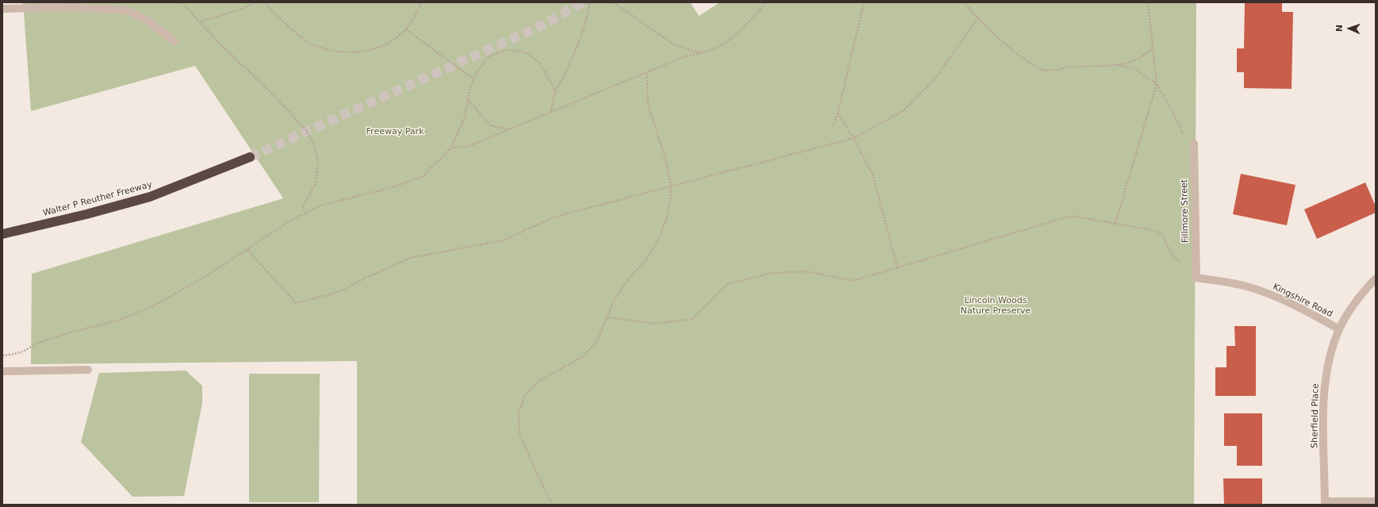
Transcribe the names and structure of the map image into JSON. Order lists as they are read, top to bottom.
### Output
{
  "streets": {
    "highway": ["Walter P Reuther Freeway"],
    "street": ["Fillmore Street", "Kingshire Road", "Sherfield Place"]
  },
  "crossings": [
    ["Fillmore Street", "Kingshire Road"],
    ["Kingshire Road", "Sherfield Place"]
  ],
  "parks": ["Freeway Park", "Lincoln Woods Nature Preserve"],
  "north": "left"
}
